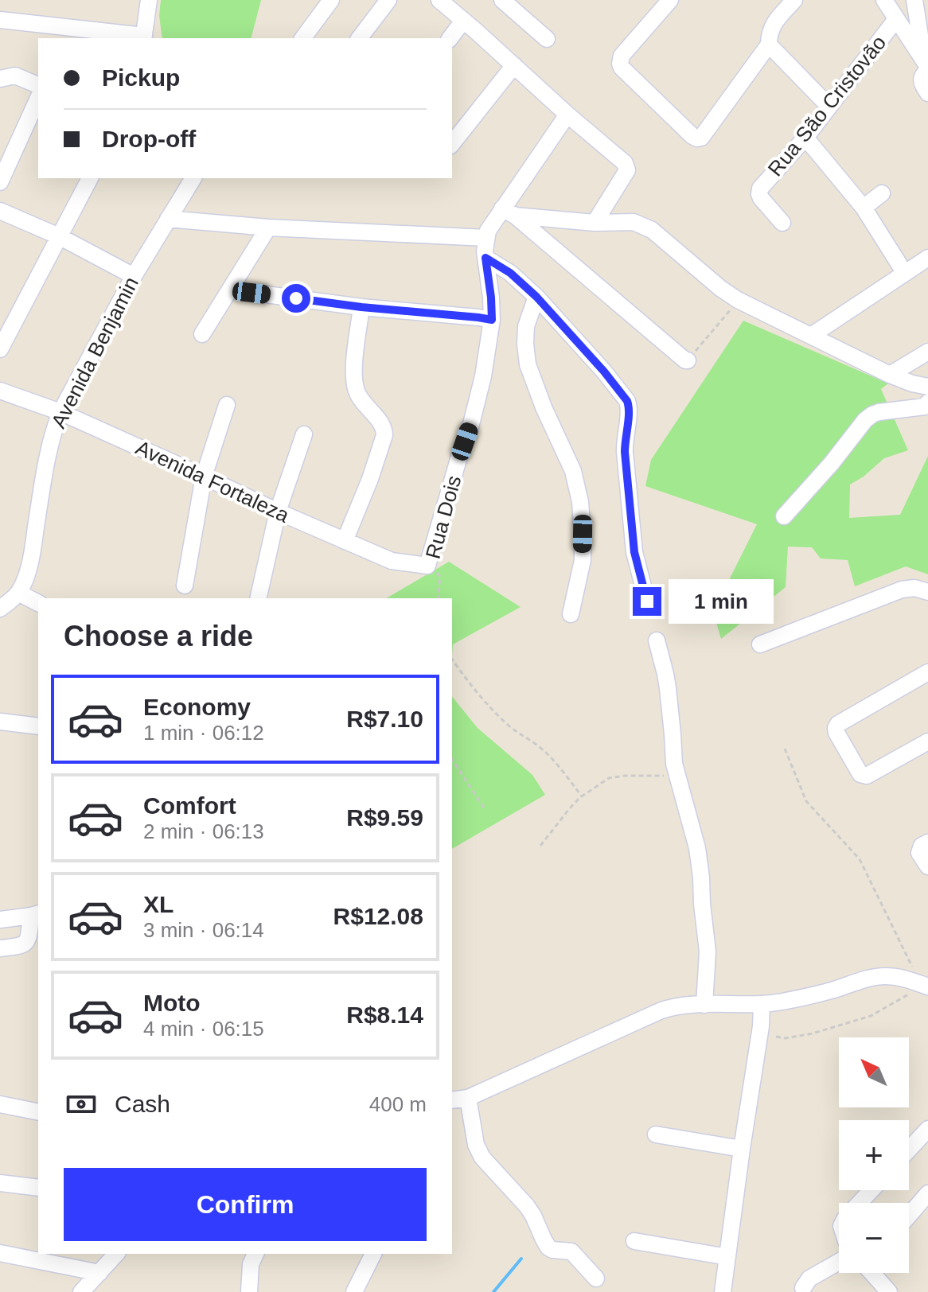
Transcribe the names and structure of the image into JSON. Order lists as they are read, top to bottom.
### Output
{
  "streets": {
    "street": [
      "Rua São Cristovão",
      "Avenida Benjamin",
      "Avenida Fortaleza",
      "Rua Dois"
    ]
  },
  "crossings": [
    ["Avenida Benjamin", "Avenida Fortaleza"],
    ["Avenida Fortaleza", "Rua Dois"]
  ],
  "north": "top left",
  "page": {
    "banner": ["Pickup", "Drop-off"],
    "bubble": "1 min",
    "heading": "Choose a ride",
    "list": [
      {
        "name": "Economy",
        "note": "1 min · 06:12",
        "value": "R$7.10"
      },
      {
        "name": "Comfort",
        "note": "2 min · 06:13",
        "value": "R$9.59"
      },
      {
        "name": "XL",
        "note": "3 min · 06:14",
        "value": "R$12.08"
      },
      {
        "name": "Moto",
        "note": "4 min · 06:15",
        "value": "R$8.14"
      }
    ],
    "map_buttons": ["+", "−"],
    "pay": ["Cash", "400 m"],
    "buttons": "Confirm"
  }
}
